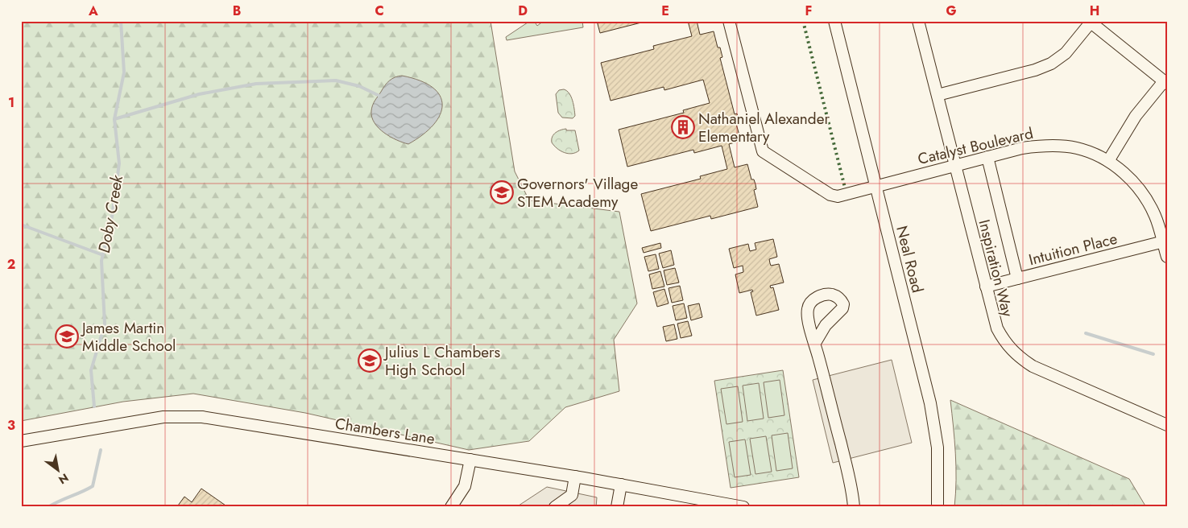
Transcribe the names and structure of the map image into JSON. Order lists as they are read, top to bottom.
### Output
{
  "streets": {
    "street": [
      "Catalyst Boulevard",
      "Intuition Place",
      "Neal Road",
      "Inspiration Way",
      "Chambers Lane"
    ]
  },
  "crossings": [
    ["Catalyst Boulevard", "Intuition Place"],
    ["Catalyst Boulevard", "Neal Road"],
    ["Catalyst Boulevard", "Inspiration Way"],
    ["Intuition Place", "Inspiration Way"]
  ],
  "water": ["Doby Creek"],
  "places": {
    "building": ["Nathaniel Alexander Elementary"],
    "school or university": ["Governors' Village STEM Academy", "James Martin Middle School", "Julius L Chambers High School"]
  },
  "north": "bottom right",
  "grid": {
    "columns": [
      "A",
      "B",
      "C",
      "D",
      "E",
      "F",
      "G",
      "H"
    ],
    "rows": ["1", "2", "3"]
  }
}
